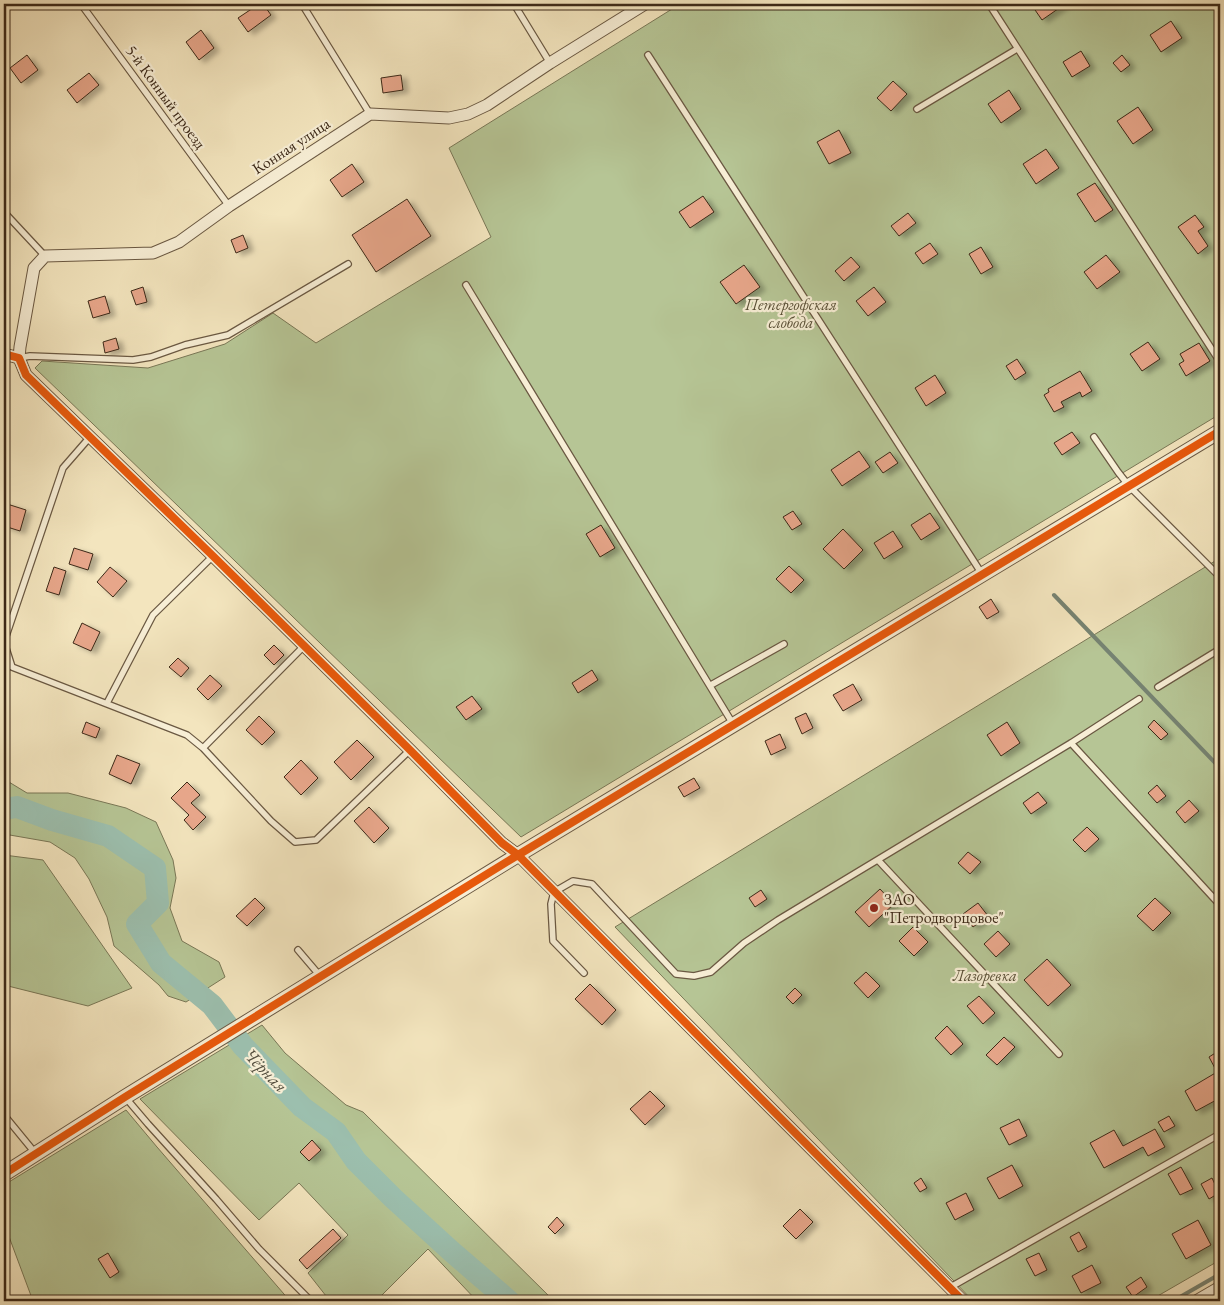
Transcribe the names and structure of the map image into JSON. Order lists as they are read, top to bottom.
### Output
{
  "streets": {
    "street": ["Конная улица"],
    "lane": ["5-й Конный проезд"]
  },
  "crossings": [
    ["5-й Конный проезд", "Конная улица"]
  ],
  "water": ["Чёрная"],
  "parks": ["Петергофская слобода", "Лазоревка"],
  "places": ["ЗАО \"Петродворцовое\""]
}
